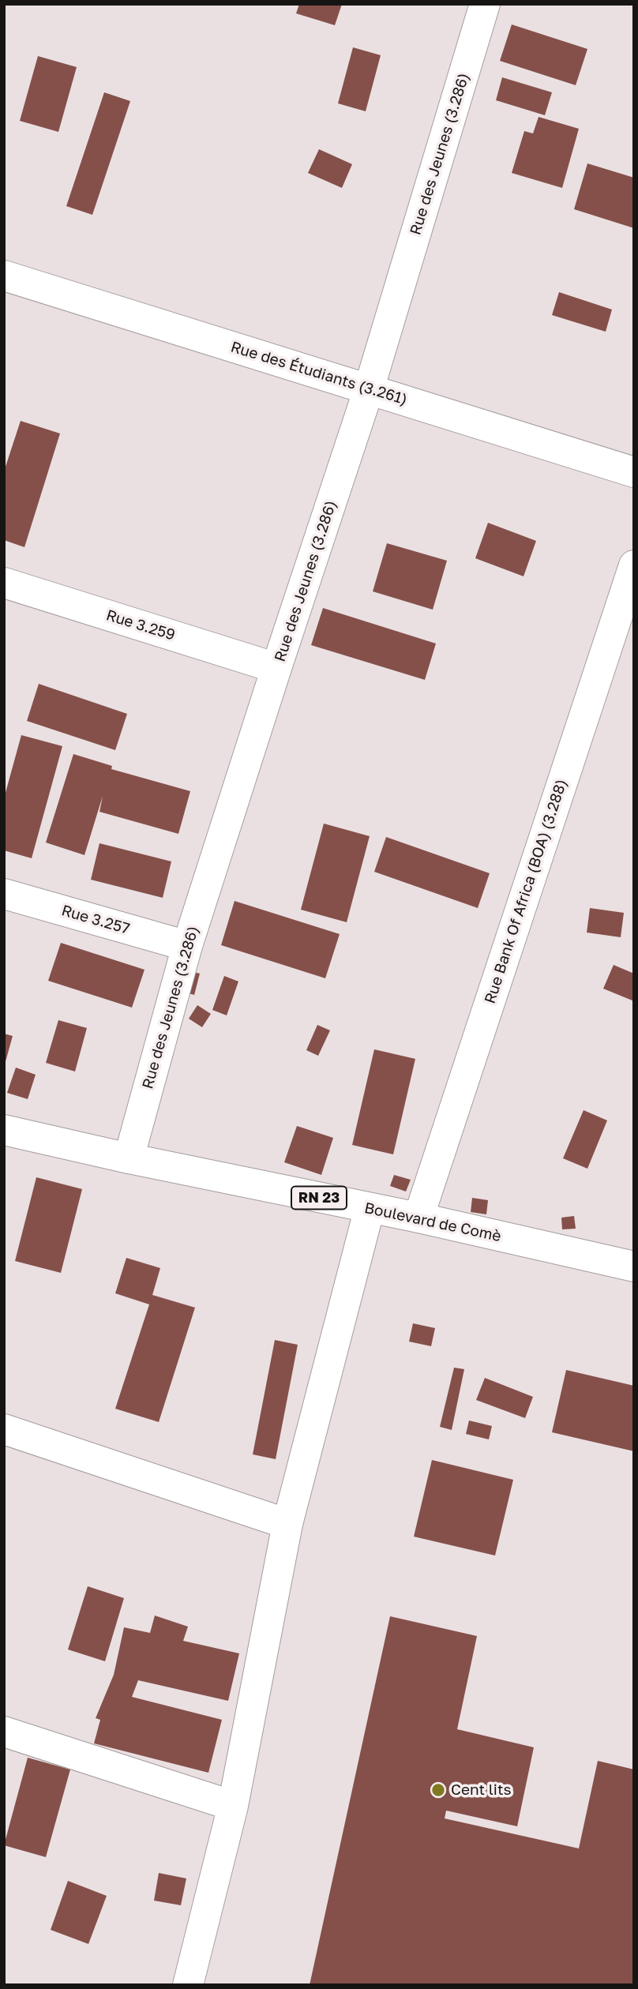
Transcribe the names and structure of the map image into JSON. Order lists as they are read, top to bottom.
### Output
{
  "streets": {
    "street": [
      "Rue des Jeunes (3.286)",
      "Rue des Étudiants (3.261)",
      "Rue 3.259",
      "Rue Bank Of Africa (BOA) (3.288)",
      "Rue 3.257",
      "RN 23",
      "Boulevard de Comè"
    ]
  },
  "crossings": [
    ["Rue des Jeunes (3.286)", "Rue des Étudiants (3.261)"],
    ["Rue des Jeunes (3.286)", "Rue 3.259"],
    ["Rue des Jeunes (3.286)", "Rue 3.257"],
    ["Rue des Jeunes (3.286)", "Boulevard de Comè"],
    ["Rue Bank Of Africa (BOA) (3.288)", "Boulevard de Comè"]
  ],
  "places": ["Cent lits"]
}
